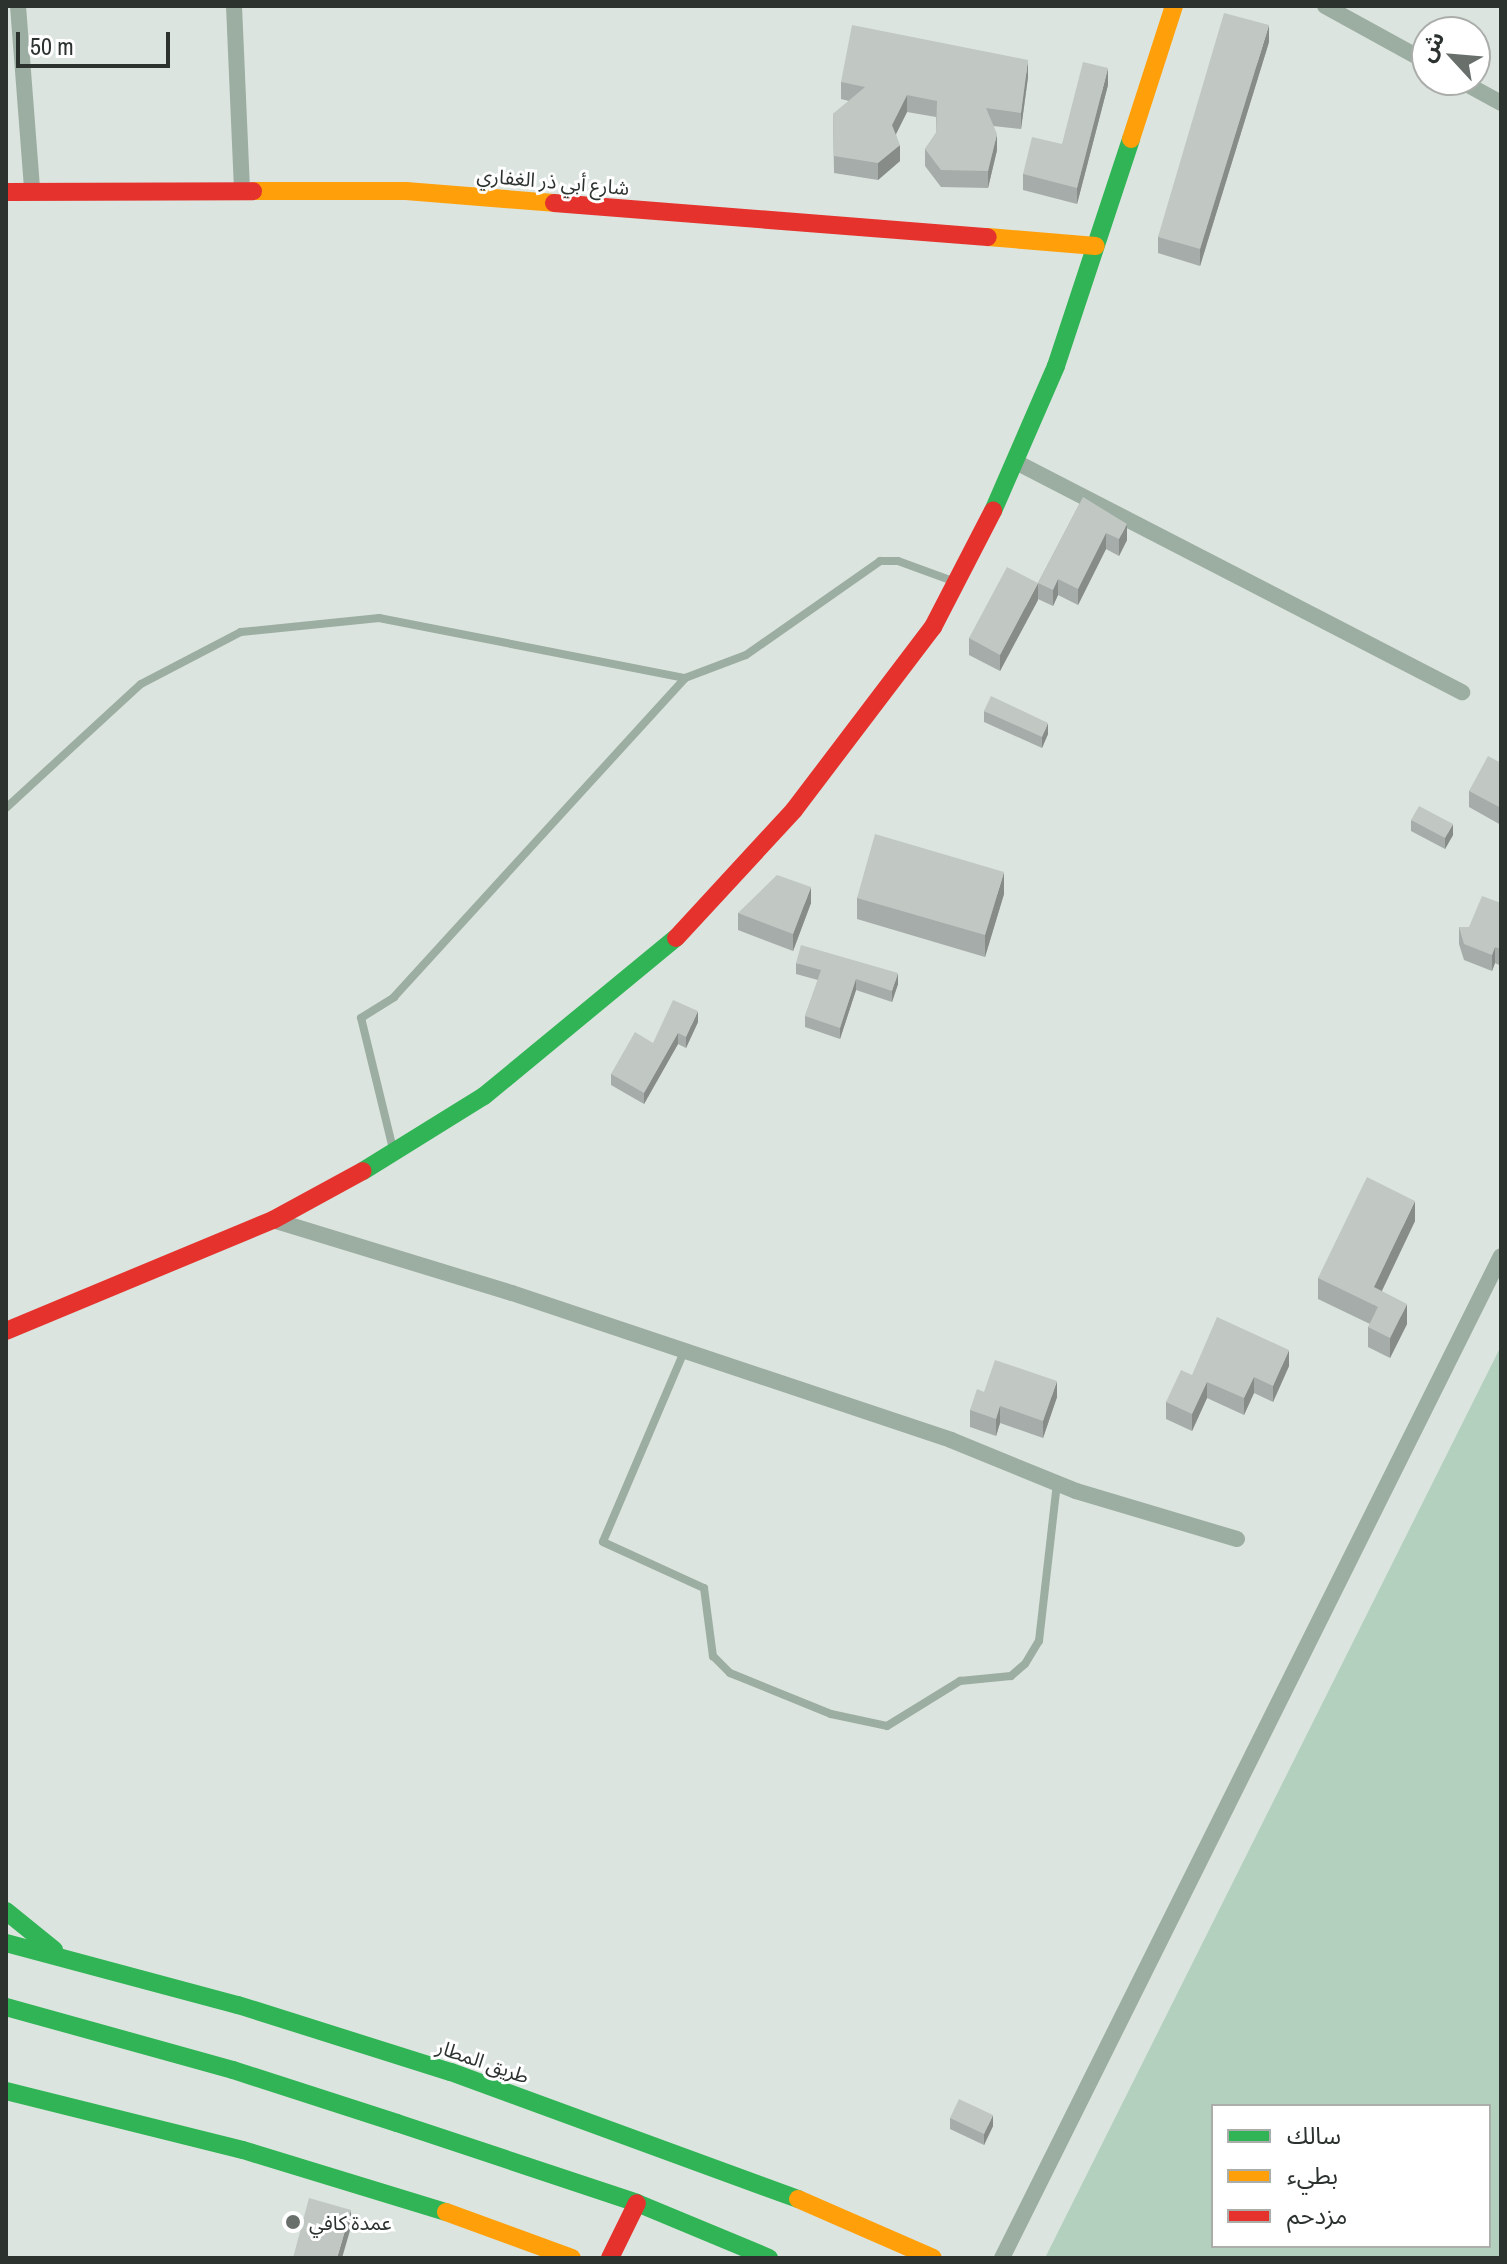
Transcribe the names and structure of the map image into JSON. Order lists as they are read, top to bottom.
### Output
{
  "streets": {
    "main road": ["شارع أبي ذر الغفاري", "طريق المطار"]
  },
  "places": ["عمدة كافي"],
  "legend": ["سالك", "بطيء", "مزدحم"],
  "scale_bar": "50 m",
  "north": "top left"
}
